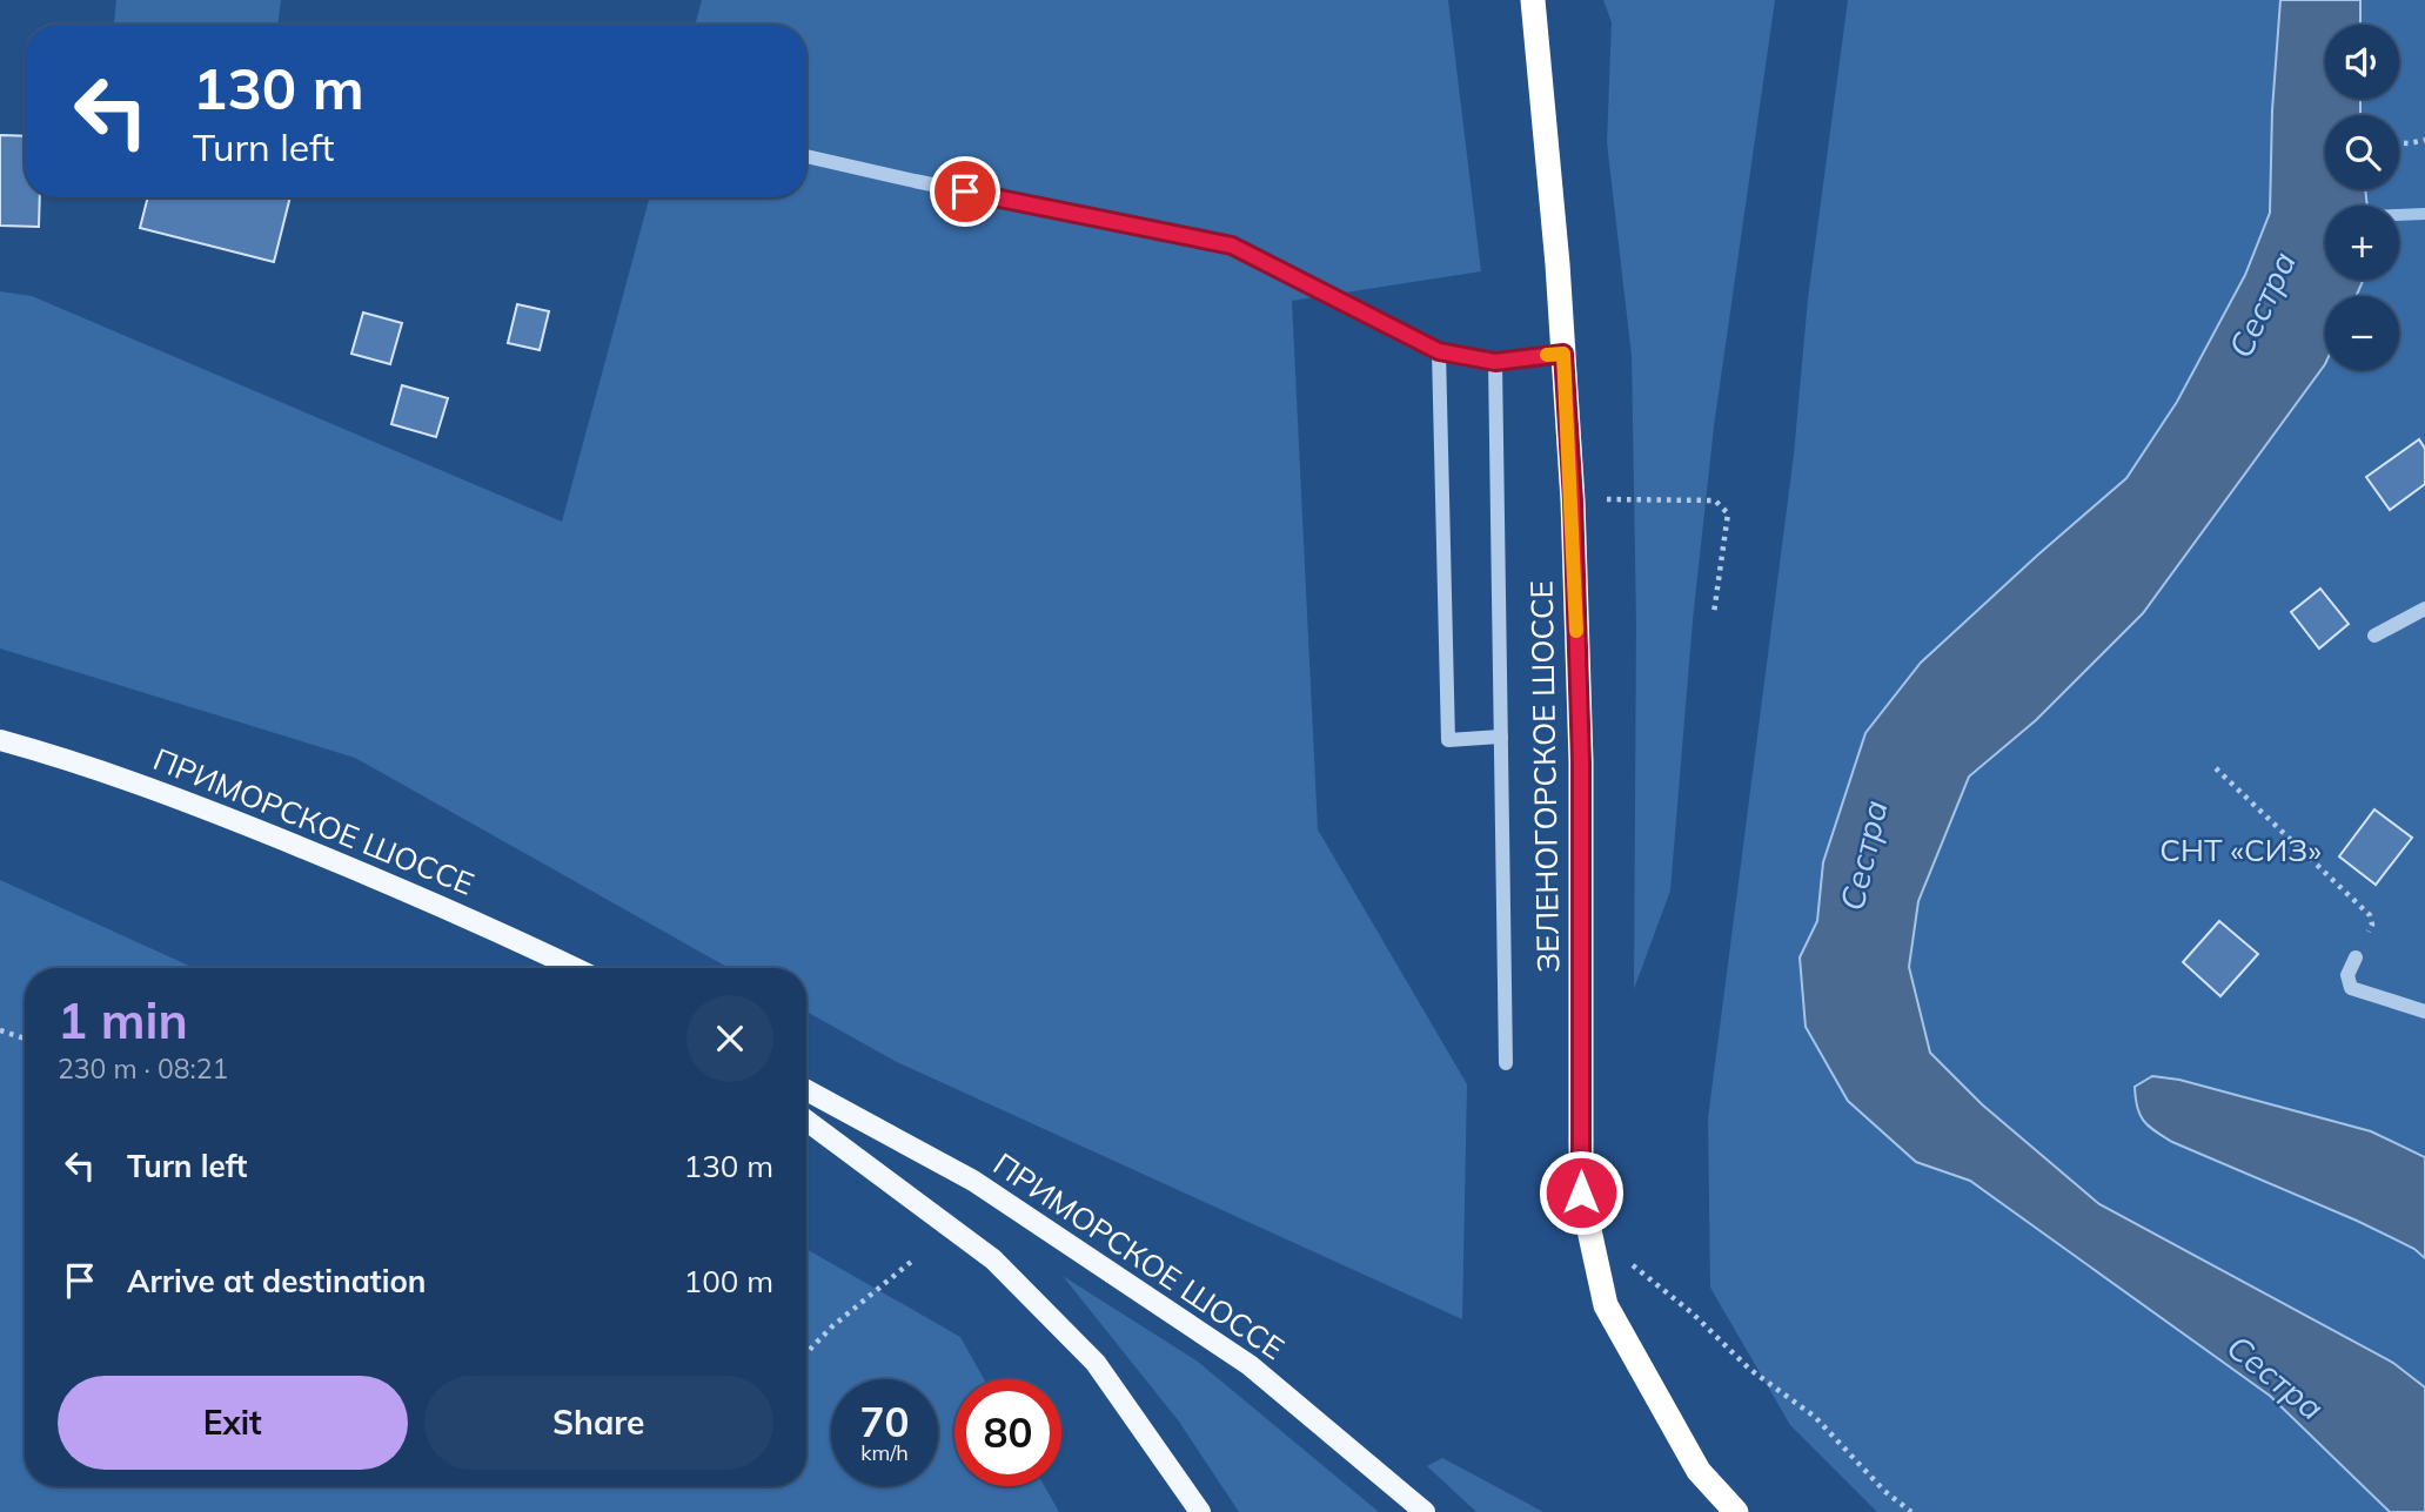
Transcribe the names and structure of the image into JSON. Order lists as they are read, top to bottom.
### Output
{
  "streets": {
    "highway": ["ЗЕЛЕНОГОРСКОЕ ШОССЕ"],
    "main road": ["ПРИМОРСКОЕ ШОССЕ"]
  },
  "water": ["Сестра"],
  "parks": ["СНТ «СИЗ»"],
  "page": {
    "map_buttons": ["+", "−"],
    "turn": ["130 m", "Turn left"],
    "heading": ["1 min", "230 m · 08:21"],
    "list": [
      {
        "name": "Turn left",
        "value": "130 m"
      },
      {
        "name": "Arrive at destination",
        "value": "100 m"
      }
    ],
    "buttons": ["Exit", "Share"],
    "speed": "70 km/h",
    "limit": "80"
  }
}
